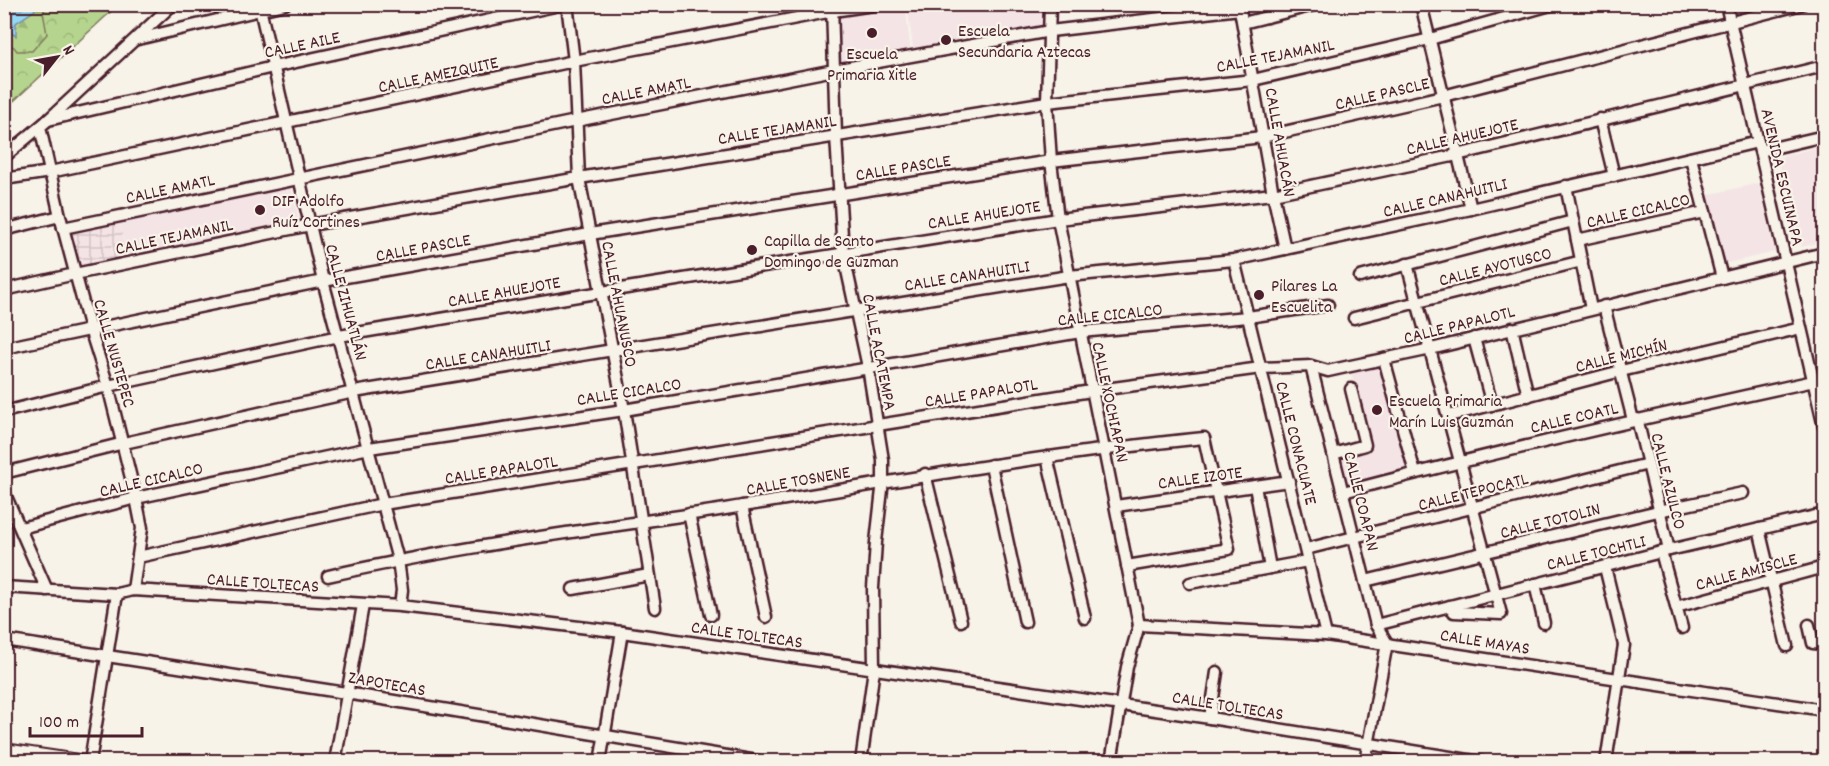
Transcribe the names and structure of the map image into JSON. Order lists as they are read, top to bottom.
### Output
{
  "streets": {
    "street": [
      "CALLE AILE",
      "CALLE TEJAMANIL",
      "CALLE AMEZQUITE",
      "CALLE AMATL",
      "CALLE PASCLE",
      "CALLE AHUEJOTE",
      "CALLE AHUACÁN",
      "AVENIDA ESCUINAPA",
      "CALLE CANAHUITLI",
      "CALLE CICALCO",
      "CALLE AYOTUSCO",
      "CALLE ZIHUATLÁN",
      "CALLE AHUANUSCO",
      "CALLE PAPALOTL",
      "CALLE ACATEMPA",
      "CALLE NUSTEPEC",
      "CALLE MICHÍN",
      "CALLE XOCHIAPAN",
      "CALLE COATL",
      "CALLE CONACUATE",
      "CALLE IZOTE",
      "CALLE TOSNENE",
      "CALLE AZULCO",
      "CALLE TEPOCATL",
      "CALLE COAPAN",
      "CALLE TOTOLIN",
      "CALLE TOCHTLI",
      "CALLE AMISCLE",
      "CALLE TOLTECAS",
      "CALLE MAYAS",
      "ZAPOTECAS"
    ]
  },
  "crossings": [
    ["CALLE AILE", "CALLE ZIHUATLÁN"],
    ["CALLE AILE", "CALLE AHUANUSCO"],
    ["CALLE AILE", "CALLE NUSTEPEC"],
    ["CALLE TEJAMANIL", "CALLE AHUACÁN"],
    ["CALLE TEJAMANIL", "CALLE ZIHUATLÁN"],
    ["CALLE TEJAMANIL", "CALLE AHUANUSCO"],
    ["CALLE TEJAMANIL", "CALLE ACATEMPA"],
    ["CALLE TEJAMANIL", "CALLE NUSTEPEC"],
    ["CALLE TEJAMANIL", "CALLE XOCHIAPAN"],
    ["CALLE AMEZQUITE", "CALLE ZIHUATLÁN"],
    ["CALLE AMEZQUITE", "CALLE AHUANUSCO"],
    ["CALLE AMEZQUITE", "CALLE ACATEMPA"],
    ["CALLE AMEZQUITE", "CALLE NUSTEPEC"],
    ["CALLE AMATL", "CALLE AHUACÁN"],
    ["CALLE AMATL", "CALLE ZIHUATLÁN"],
    ["CALLE AMATL", "CALLE AHUANUSCO"],
    ["CALLE AMATL", "CALLE ACATEMPA"],
    ["CALLE AMATL", "CALLE NUSTEPEC"],
    ["CALLE AMATL", "CALLE XOCHIAPAN"],
    ["CALLE PASCLE", "CALLE AHUACÁN"],
    ["CALLE PASCLE", "AVENIDA ESCUINAPA"],
    ["CALLE PASCLE", "CALLE ZIHUATLÁN"],
    ["CALLE PASCLE", "CALLE AHUANUSCO"],
    ["CALLE PASCLE", "CALLE ACATEMPA"],
    ["CALLE PASCLE", "CALLE NUSTEPEC"],
    ["CALLE PASCLE", "CALLE XOCHIAPAN"],
    ["CALLE AHUEJOTE", "CALLE AHUACÁN"],
    ["CALLE AHUEJOTE", "AVENIDA ESCUINAPA"],
    ["CALLE AHUEJOTE", "CALLE ZIHUATLÁN"],
    ["CALLE AHUEJOTE", "CALLE AHUANUSCO"],
    ["CALLE AHUEJOTE", "CALLE ACATEMPA"],
    ["CALLE AHUEJOTE", "CALLE NUSTEPEC"],
    ["CALLE AHUEJOTE", "CALLE XOCHIAPAN"],
    ["CALLE AHUACÁN", "CALLE CANAHUITLI"],
    ["AVENIDA ESCUINAPA", "CALLE CANAHUITLI"],
    ["AVENIDA ESCUINAPA", "CALLE PAPALOTL"],
    ["AVENIDA ESCUINAPA", "CALLE MICHÍN"],
    ["AVENIDA ESCUINAPA", "CALLE COATL"],
    ["CALLE CANAHUITLI", "CALLE ZIHUATLÁN"],
    ["CALLE CANAHUITLI", "CALLE AHUANUSCO"],
    ["CALLE CANAHUITLI", "CALLE ACATEMPA"],
    ["CALLE CANAHUITLI", "CALLE NUSTEPEC"],
    ["CALLE CANAHUITLI", "CALLE XOCHIAPAN"],
    ["CALLE CANAHUITLI", "CALLE CONACUATE"],
    ["CALLE CICALCO", "CALLE ZIHUATLÁN"],
    ["CALLE CICALCO", "CALLE AHUANUSCO"],
    ["CALLE CICALCO", "CALLE ACATEMPA"],
    ["CALLE CICALCO", "CALLE NUSTEPEC"],
    ["CALLE CICALCO", "CALLE XOCHIAPAN"],
    ["CALLE CICALCO", "CALLE CONACUATE"],
    ["CALLE ZIHUATLÁN", "CALLE PAPALOTL"],
    ["CALLE ZIHUATLÁN", "CALLE TOSNENE"],
    ["CALLE ZIHUATLÁN", "CALLE TOLTECAS"],
    ["CALLE AHUANUSCO", "CALLE PAPALOTL"],
    ["CALLE AHUANUSCO", "CALLE TOSNENE"],
    ["CALLE PAPALOTL", "CALLE ACATEMPA"],
    ["CALLE PAPALOTL", "CALLE NUSTEPEC"],
    ["CALLE PAPALOTL", "CALLE XOCHIAPAN"],
    ["CALLE PAPALOTL", "CALLE CONACUATE"],
    ["CALLE PAPALOTL", "CALLE AZULCO"],
    ["CALLE PAPALOTL", "CALLE COAPAN"],
    ["CALLE ACATEMPA", "CALLE TOSNENE"],
    ["CALLE ACATEMPA", "CALLE TOLTECAS"],
    ["CALLE NUSTEPEC", "CALLE TOLTECAS"],
    ["CALLE MICHÍN", "CALLE AZULCO"],
    ["CALLE XOCHIAPAN", "CALLE IZOTE"],
    ["CALLE XOCHIAPAN", "CALLE TOSNENE"],
    ["CALLE XOCHIAPAN", "CALLE MAYAS"],
    ["CALLE COATL", "CALLE AZULCO"],
    ["CALLE COATL", "CALLE COAPAN"],
    ["CALLE CONACUATE", "CALLE IZOTE"],
    ["CALLE CONACUATE", "CALLE TEPOCATL"],
    ["CALLE CONACUATE", "CALLE MAYAS"],
    ["CALLE IZOTE", "CALLE TOSNENE"],
    ["CALLE AZULCO", "CALLE TEPOCATL"],
    ["CALLE AZULCO", "CALLE TOTOLIN"],
    ["CALLE AZULCO", "CALLE TOCHTLI"],
    ["CALLE AZULCO", "CALLE AMISCLE"],
    ["CALLE TEPOCATL", "CALLE COAPAN"],
    ["CALLE COAPAN", "CALLE TOTOLIN"],
    ["CALLE COAPAN", "CALLE TOCHTLI"],
    ["CALLE COAPAN", "CALLE MAYAS"]
  ],
  "places": [
    "Escuela Primaria Xitle",
    "Escuela Secundaria Aztecas",
    "DIF Adolfo Ruíz Cortines",
    "Capilla de Santo Domingo de Guzman",
    "Pilares La Escuelita",
    "Escuela Primaria Marín Luis Guzmán"
  ],
  "scale_bar": "100 m",
  "north": "top right"
}
